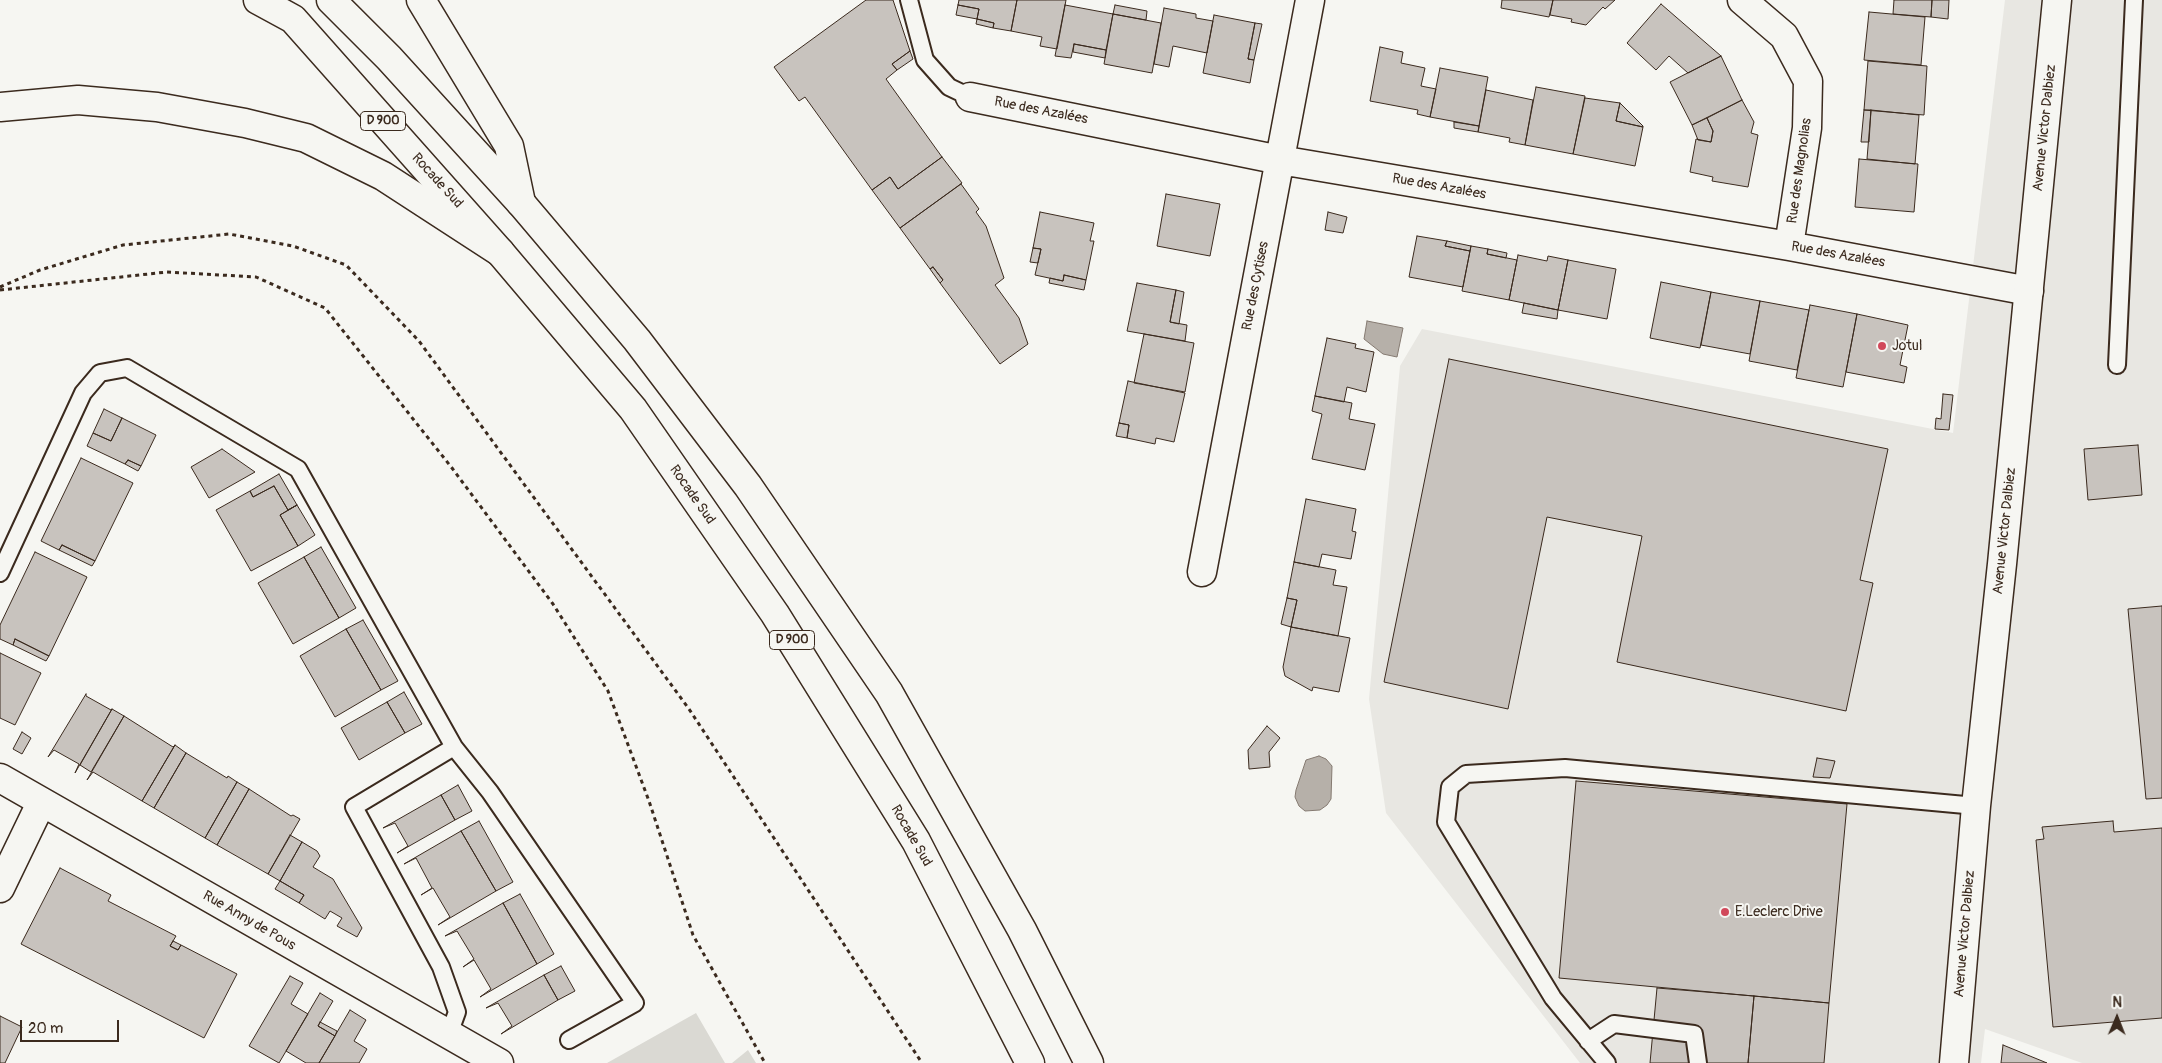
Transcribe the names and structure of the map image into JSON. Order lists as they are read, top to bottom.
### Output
{
  "streets": {
    "main road": [
      "Rue des Azalées",
      "D 900",
      "Avenue Victor Dalbiez",
      "Rue des Magnolias",
      "Rocade Sud",
      "Rue des Cytises",
      "Rue Anny de Pous"
    ]
  },
  "crossings": [
    ["Rue des Azalées", "Avenue Victor Dalbiez"],
    ["Rue des Azalées", "Rue des Magnolias"],
    ["Rue des Azalées", "Rue des Cytises"]
  ],
  "places": ["Jotul", "E.Leclerc Drive"],
  "scale_bar": "20 m",
  "north": "top"
}
